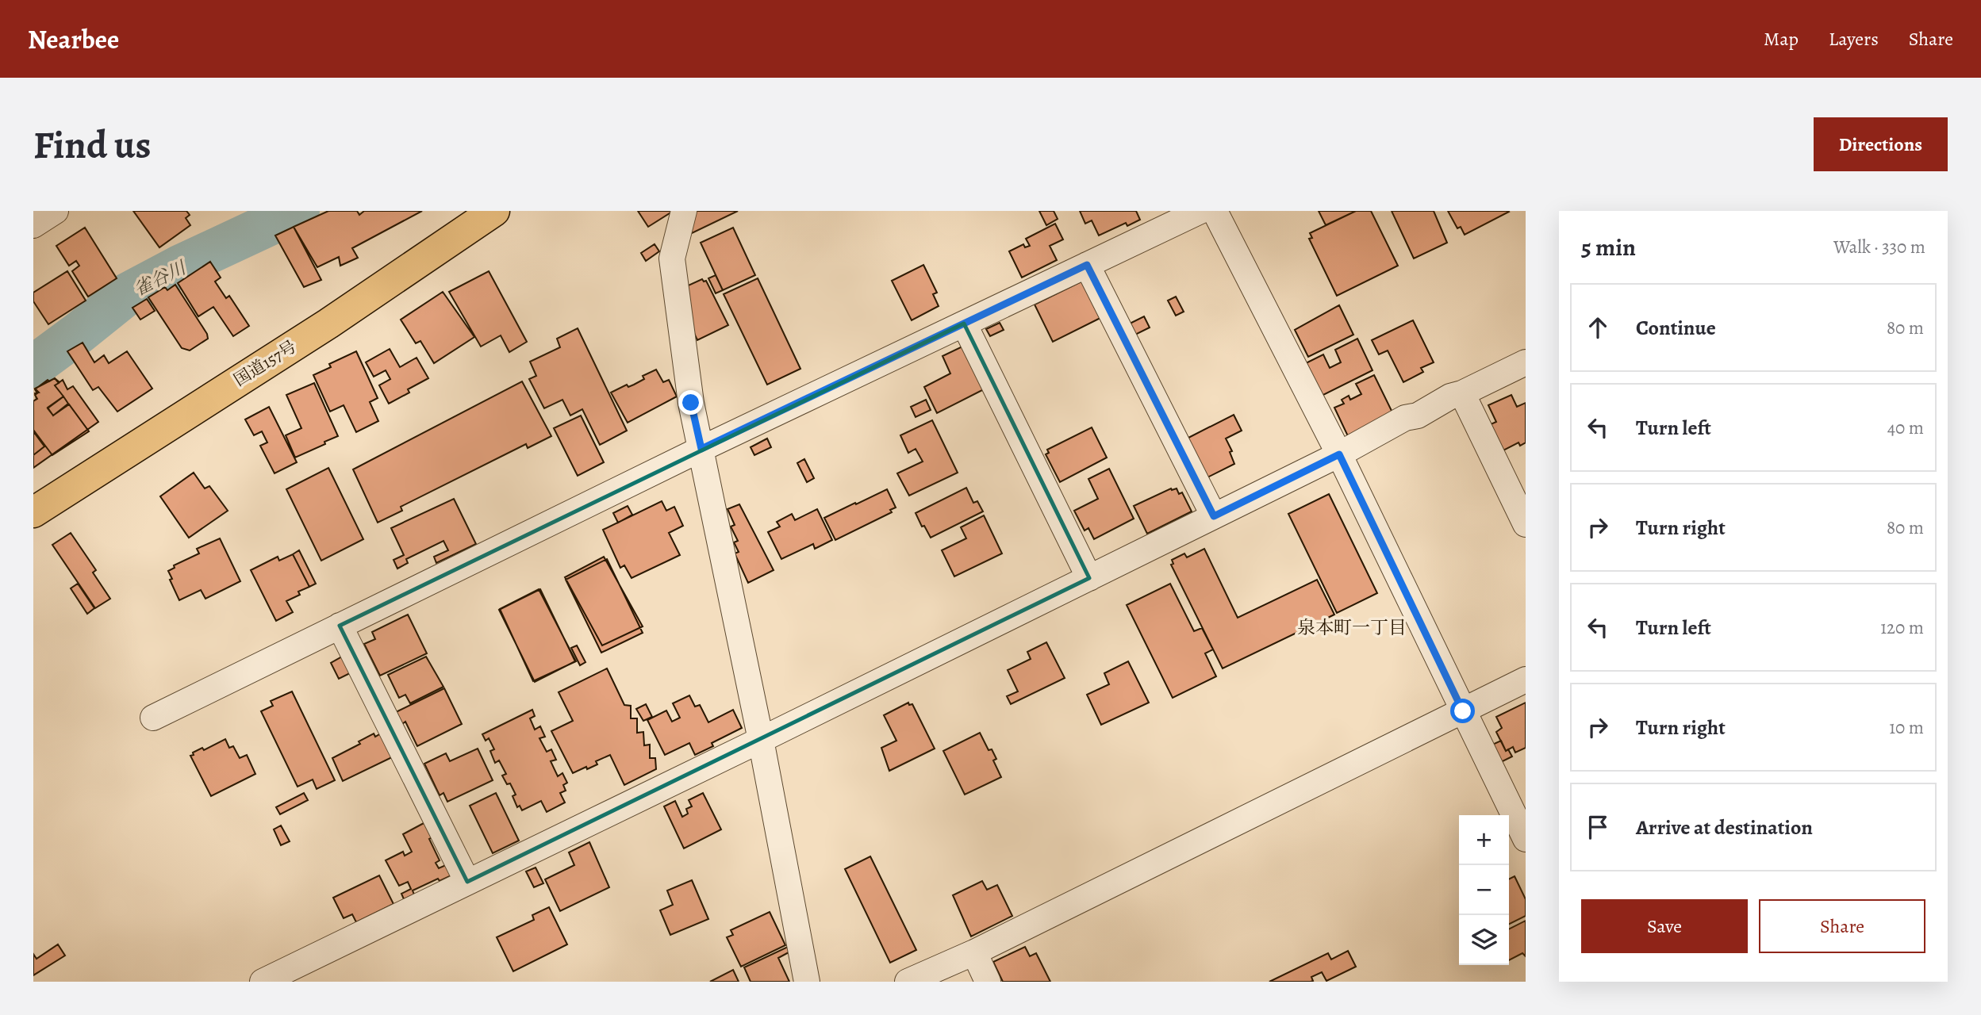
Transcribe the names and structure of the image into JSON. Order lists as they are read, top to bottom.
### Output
{
  "streets": {
    "highway": ["国道157号"]
  },
  "districts": ["泉本町一丁目"],
  "water": ["雀谷川"],
  "page": {
    "header": "Nearbee",
    "nav": ["Map", "Layers", "Share"],
    "buttons": [
      "Directions",
      ["Save", "Share"]
    ],
    "title": "Find us",
    "heading": ["5 min", "Walk · 330 m"],
    "list": [
      ["Continue", "80 m"],
      ["Turn left", "40 m"],
      ["Turn right", "80 m"],
      ["Turn left", "120 m"],
      ["Turn right", "10 m"],
      "Arrive at destination"
    ],
    "map_buttons": ["+", "−"]
  }
}
